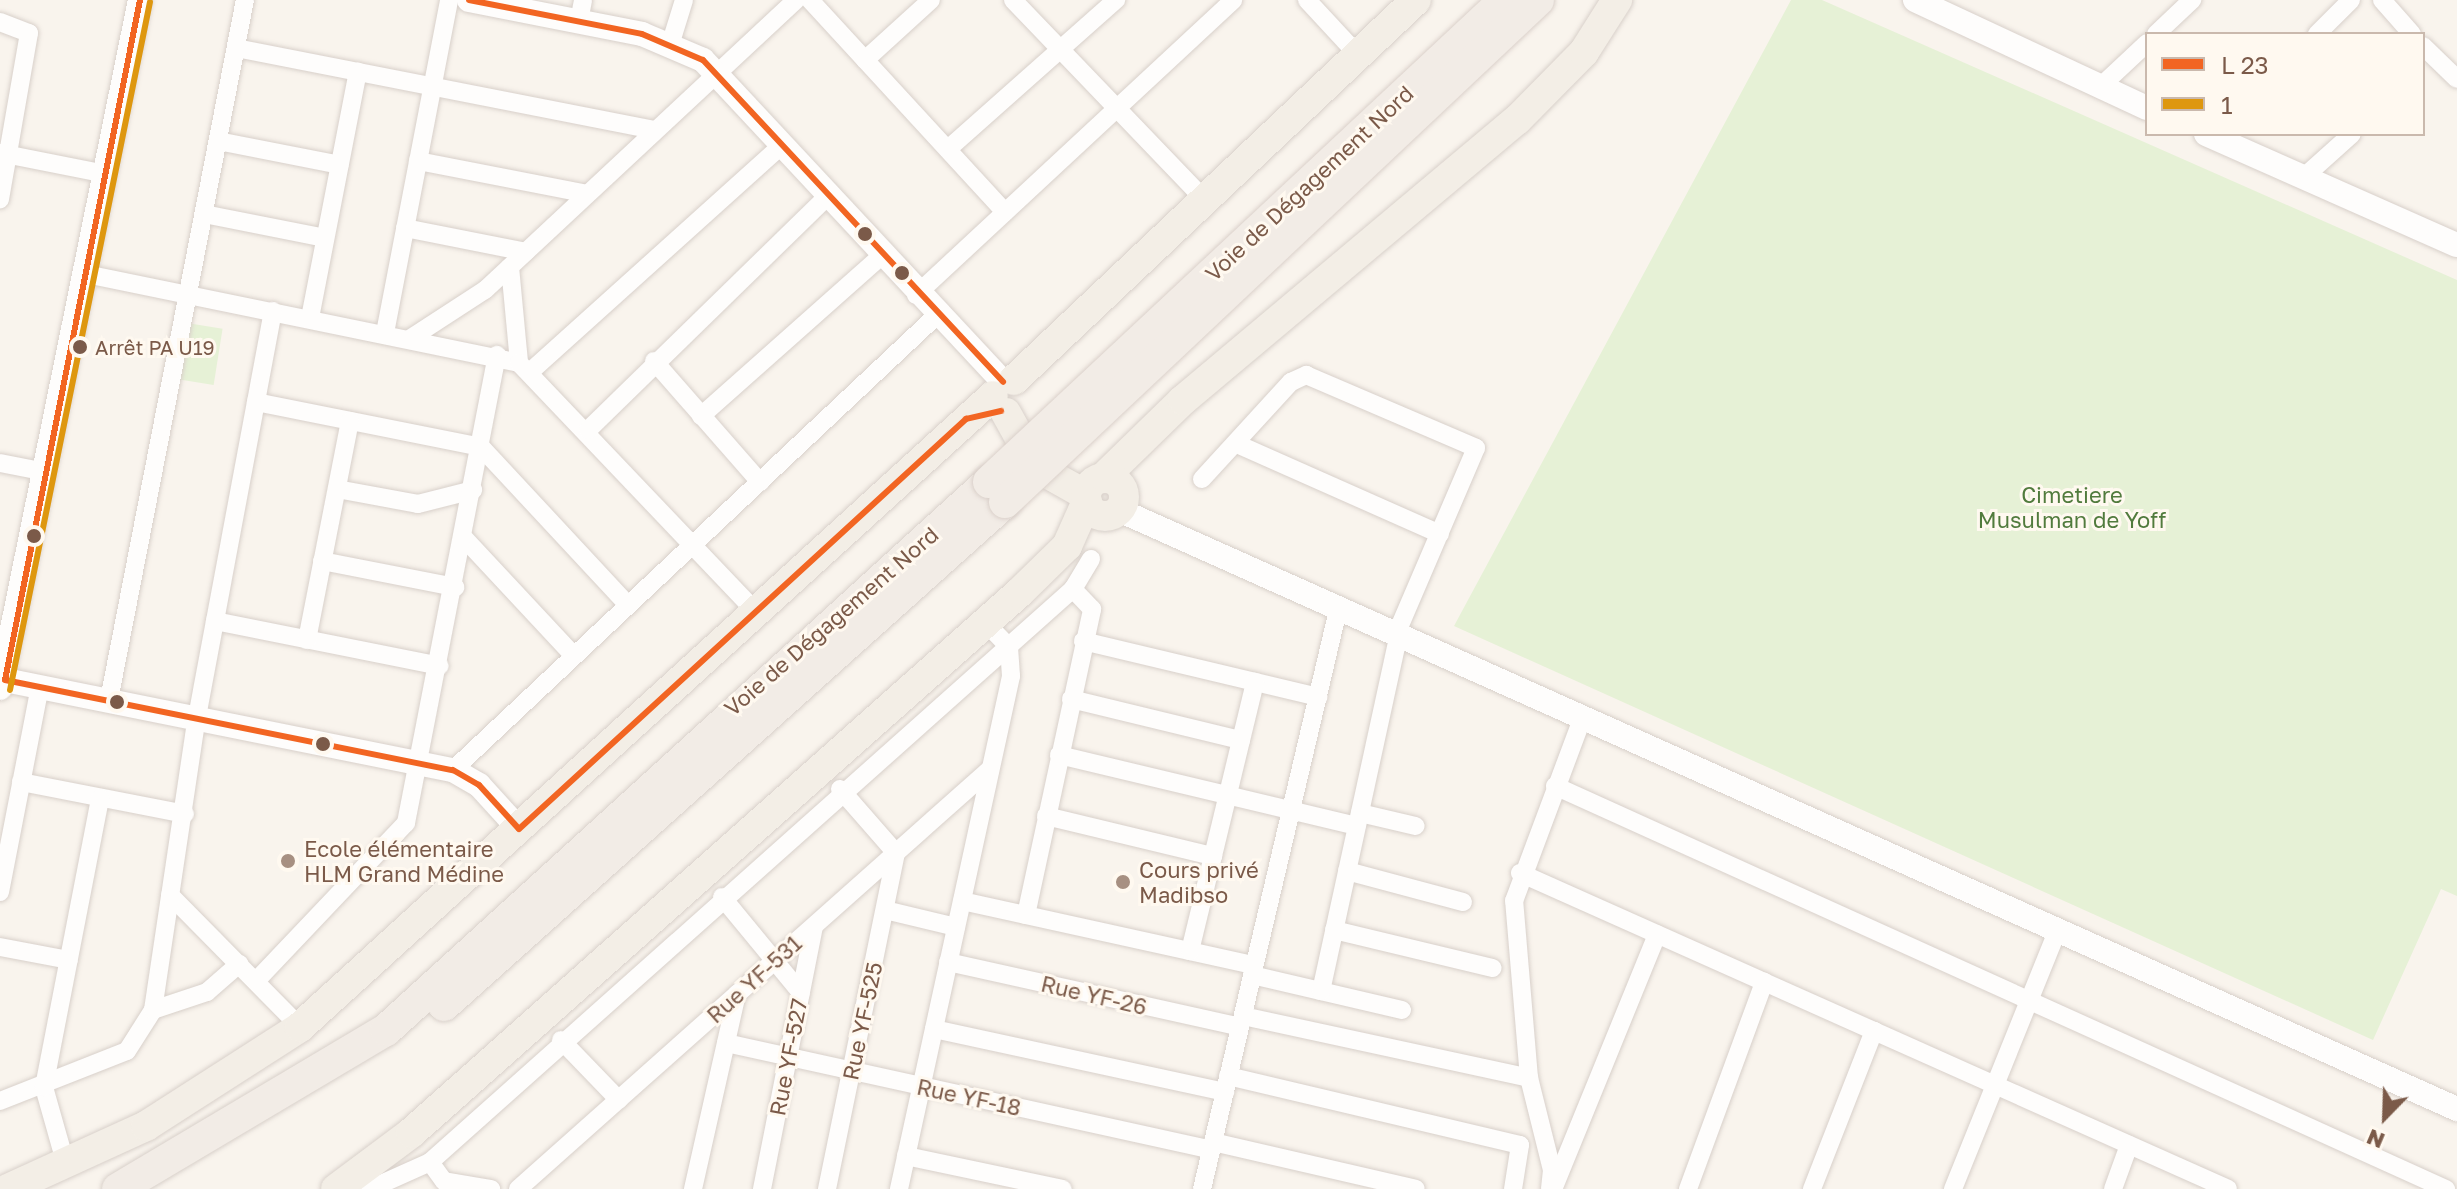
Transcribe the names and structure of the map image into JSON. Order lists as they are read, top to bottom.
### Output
{
  "streets": {
    "highway": ["Voie de Dégagement Nord"],
    "street": [
      "Rue YF-531",
      "Rue YF-26",
      "Rue YF-525",
      "Rue YF-527",
      "Rue YF-18"
    ]
  },
  "crossings": [
    ["Rue YF-531", "Rue YF-525"],
    ["Rue YF-531", "Rue YF-527"],
    ["Rue YF-525", "Rue YF-18"],
    ["Rue YF-527", "Rue YF-18"]
  ],
  "parks": ["Cimetiere Musulman de Yoff"],
  "places": ["Arrêt PA U19", "Ecole élémentaire HLM Grand Médine", "Cours privé Madibso"],
  "lines": ["transit line 1"],
  "legend": ["L 23", "1"],
  "north": "bottom left"
}
